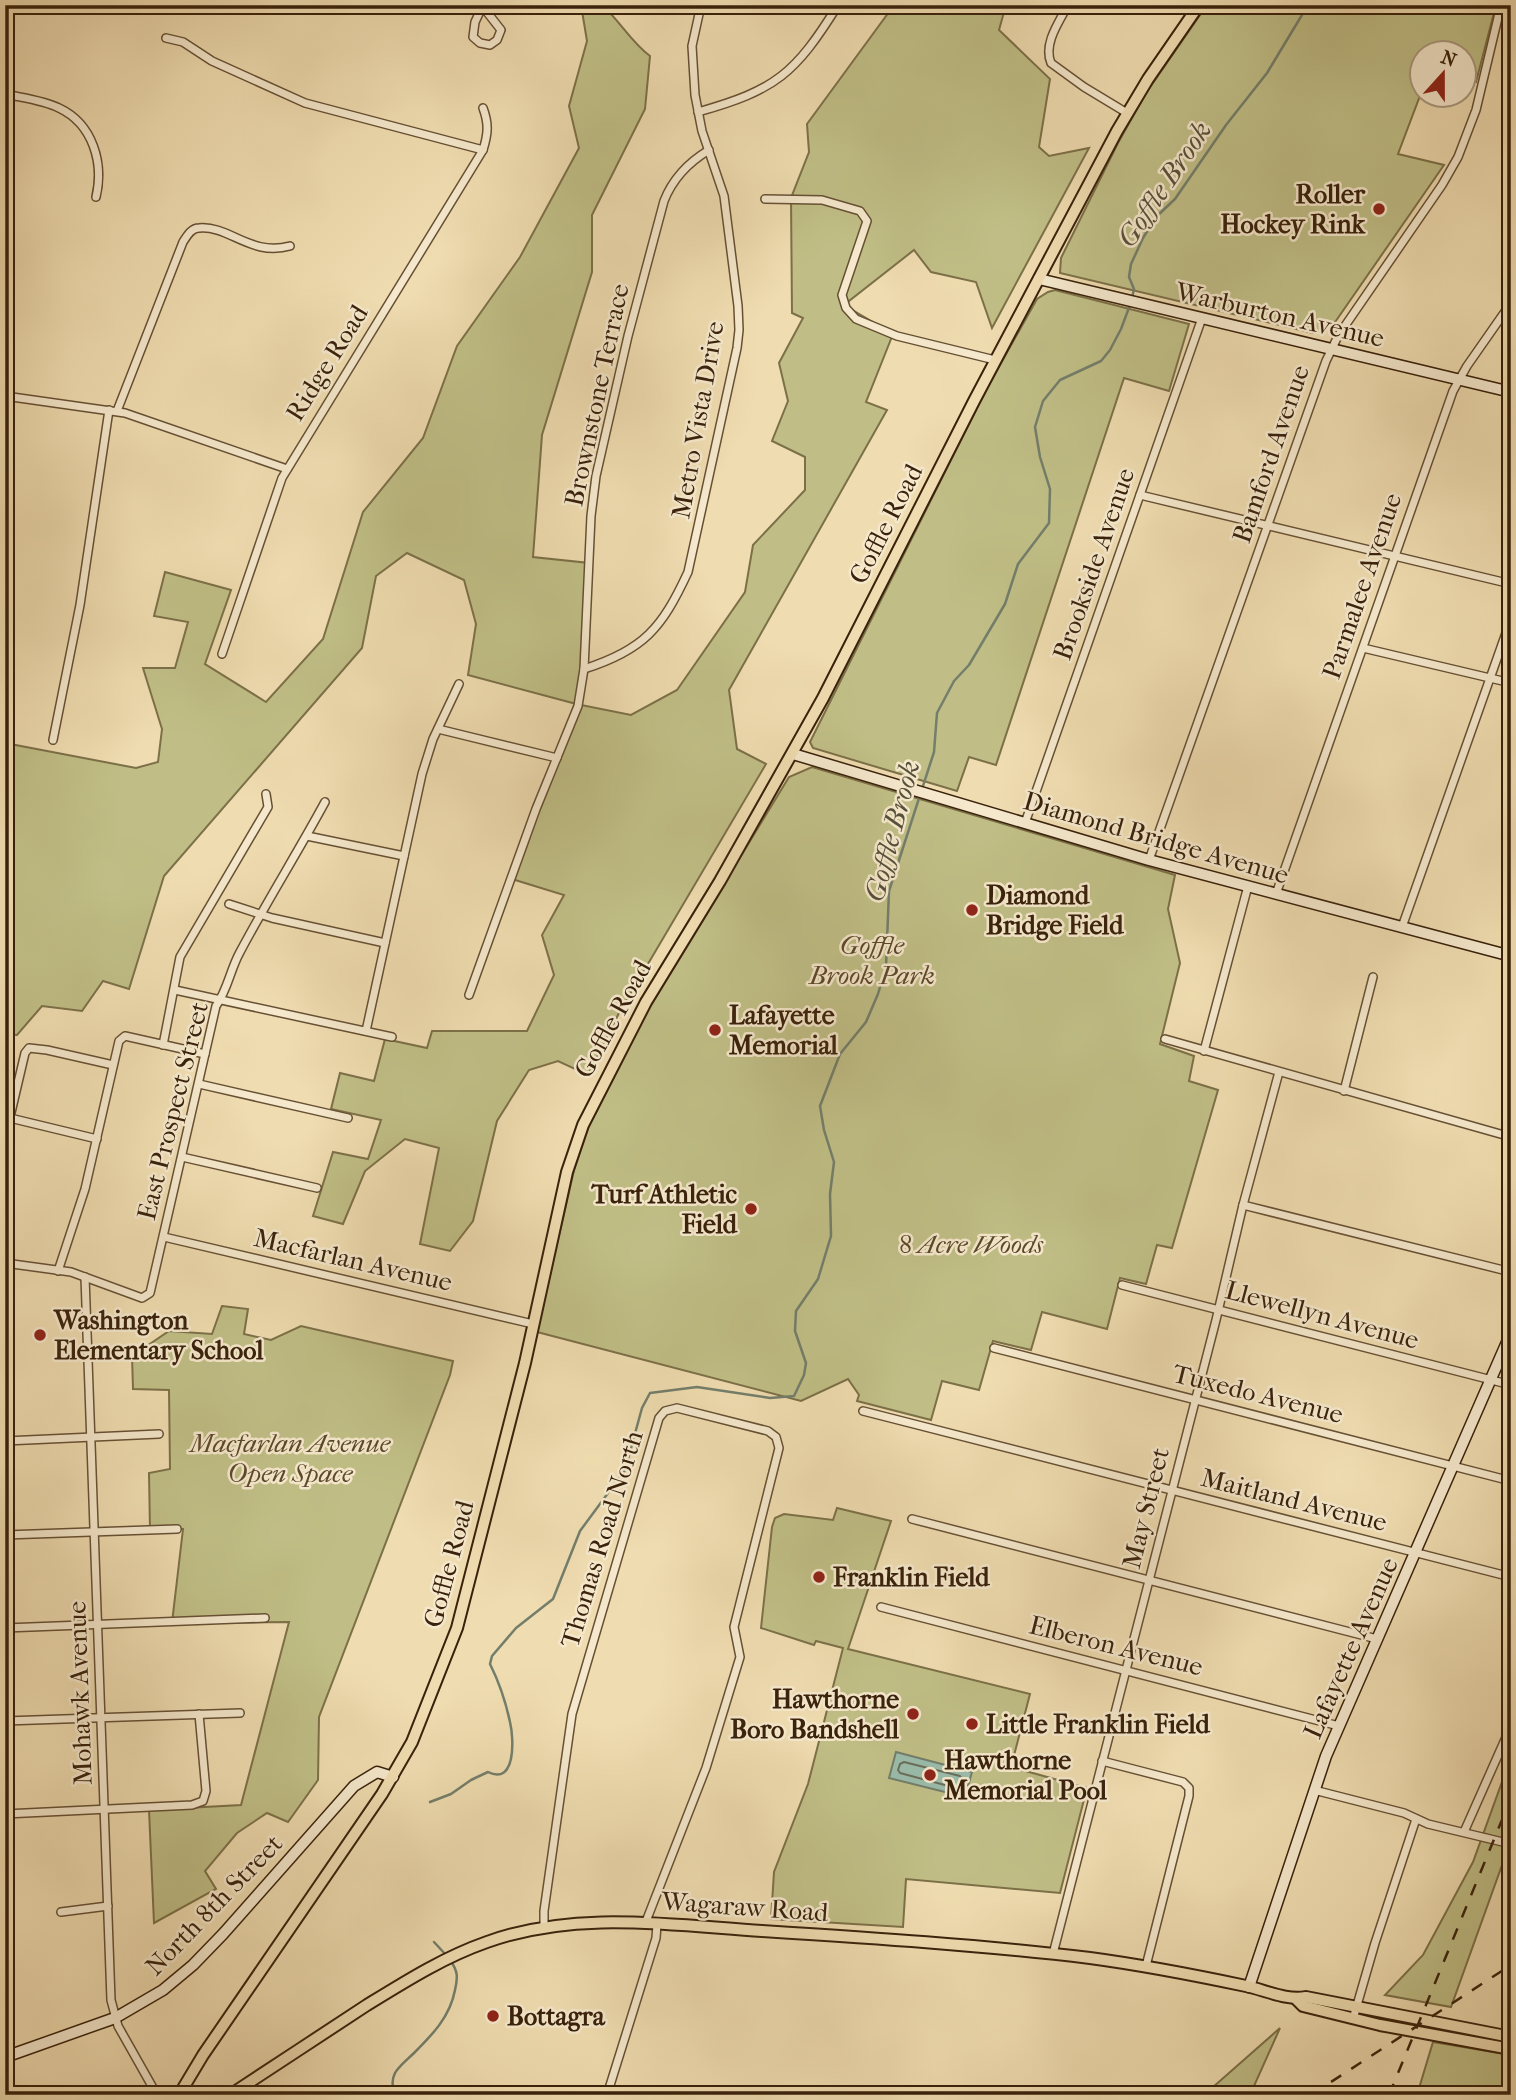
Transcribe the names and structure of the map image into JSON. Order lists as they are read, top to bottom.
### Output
{
  "streets": {
    "main road": ["Goffle Road", "Wagaraw Road"],
    "street": [
      "Warburton Avenue",
      "Ridge Road",
      "Brownstone Terrace",
      "Metro Vista Drive",
      "Bamford Avenue",
      "Brookside Avenue",
      "Parmalee Avenue",
      "Diamond Bridge Avenue",
      "East Prospect Street",
      "Macfarlan Avenue",
      "Llewellyn Avenue",
      "Tuxedo Avenue",
      "Maitland Avenue",
      "May Street",
      "Thomas Road North",
      "Elberon Avenue",
      "Lafayette Avenue",
      "Mohawk Avenue",
      "North 8th Street"
    ]
  },
  "crossings": [
    ["Warburton Avenue", "Bamford Avenue"],
    ["Warburton Avenue", "Goffle Road"],
    ["Warburton Avenue", "Brookside Avenue"],
    ["Warburton Avenue", "Parmalee Avenue"],
    ["Brownstone Terrace", "Metro Vista Drive"],
    ["Bamford Avenue", "Diamond Bridge Avenue"],
    ["Goffle Road", "Diamond Bridge Avenue"],
    ["Goffle Road", "Macfarlan Avenue"],
    ["Goffle Road", "North 8th Street"],
    ["Brookside Avenue", "Diamond Bridge Avenue"],
    ["Parmalee Avenue", "Diamond Bridge Avenue"],
    ["East Prospect Street", "Macfarlan Avenue"],
    ["East Prospect Street", "Mohawk Avenue"],
    ["Llewellyn Avenue", "May Street"],
    ["Llewellyn Avenue", "Lafayette Avenue"],
    ["Tuxedo Avenue", "May Street"],
    ["Tuxedo Avenue", "Lafayette Avenue"],
    ["Maitland Avenue", "May Street"],
    ["Maitland Avenue", "Lafayette Avenue"],
    ["May Street", "Elberon Avenue"],
    ["May Street", "Wagaraw Road"],
    ["Thomas Road North", "Wagaraw Road"],
    ["Elberon Avenue", "Lafayette Avenue"],
    ["Lafayette Avenue", "Wagaraw Road"],
    ["Mohawk Avenue", "North 8th Street"]
  ],
  "water": ["Goffle Brook"],
  "parks": ["Goffle Brook Park", "8 Acre Woods", "Macfarlan Avenue Open Space"],
  "places": [
    "Roller Hockey Rink",
    "Diamond Bridge Field",
    "Lafayette Memorial",
    "Turf Athletic Field",
    "Washington Elementary School",
    "Franklin Field",
    "Hawthorne Boro Bandshell",
    "Little Franklin Field",
    "Hawthorne Memorial Pool",
    "Bottagra"
  ],
  "north": "top"
}
